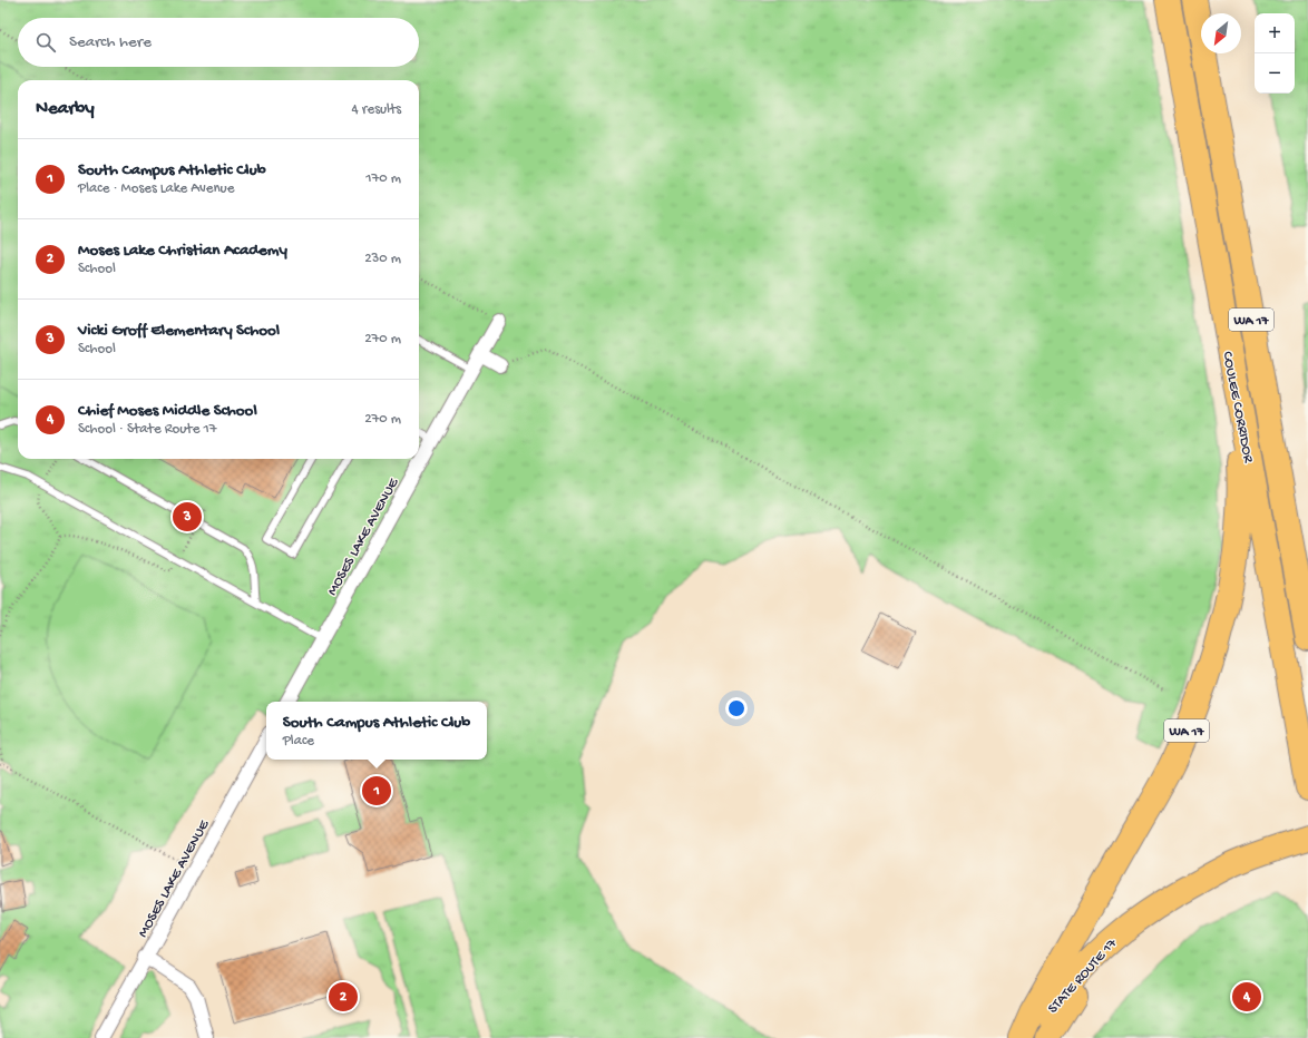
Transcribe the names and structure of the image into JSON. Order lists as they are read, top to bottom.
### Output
{
  "streets": {
    "highway": ["WA 17", "COULEE CORRIDOR", "STATE ROUTE 17"],
    "street": ["MOSES LAKE AVENUE"]
  },
  "crossings": [
    ["WA 17", "COULEE CORRIDOR"]
  ],
  "north": "bottom left",
  "page": {
    "map_buttons": ["+", "−"],
    "search": "Search here",
    "heading": ["Nearby", "4 results"],
    "list": [
      {
        "mark": "1",
        "name": "South Campus Athletic Club",
        "note": "Place · Moses Lake Avenue",
        "value": "170 m"
      },
      {
        "mark": "2",
        "name": "Moses Lake Christian Academy",
        "note": "School",
        "value": "230 m"
      },
      {
        "mark": "3",
        "name": "Vicki Groff Elementary School",
        "note": "School",
        "value": "270 m"
      },
      {
        "mark": "4",
        "name": "Chief Moses Middle School",
        "note": "School · State Route 17",
        "value": "270 m"
      }
    ],
    "pins": [
      "3",
      "1",
      "2",
      "4"
    ],
    "popup": ["South Campus Athletic Club", "Place"]
  }
}
